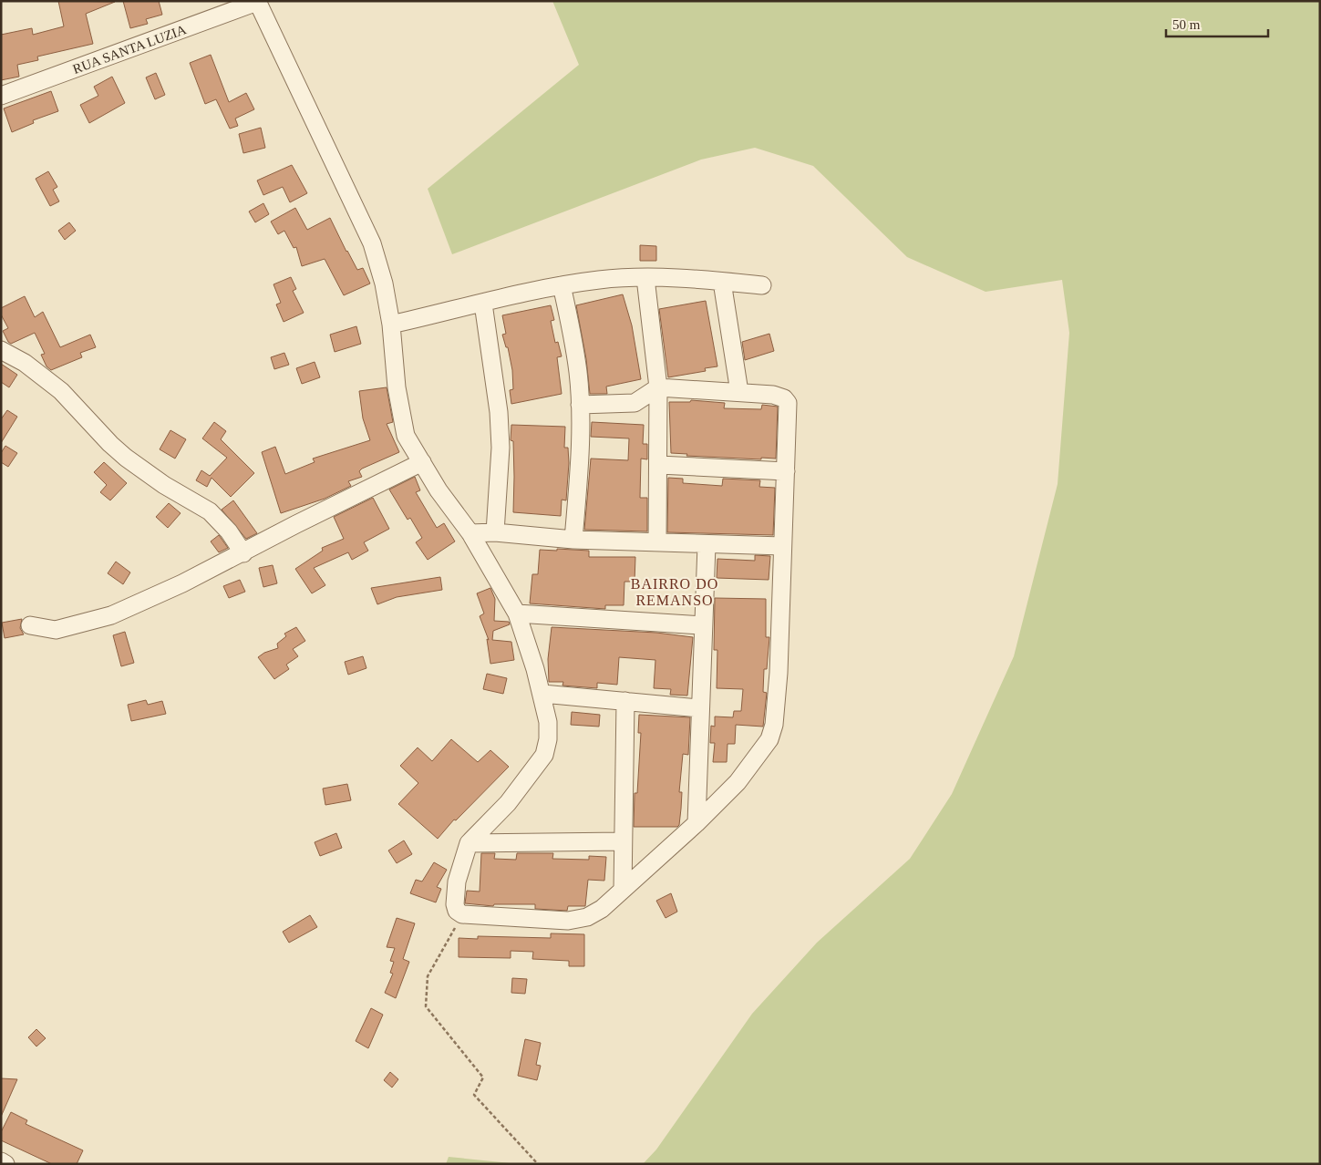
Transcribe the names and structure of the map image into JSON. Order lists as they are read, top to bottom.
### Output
{
  "streets": {
    "street": ["RUA SANTA LUZIA"]
  },
  "districts": ["BAIRRO DO REMANSO"],
  "scale_bar": "50 m"
}
